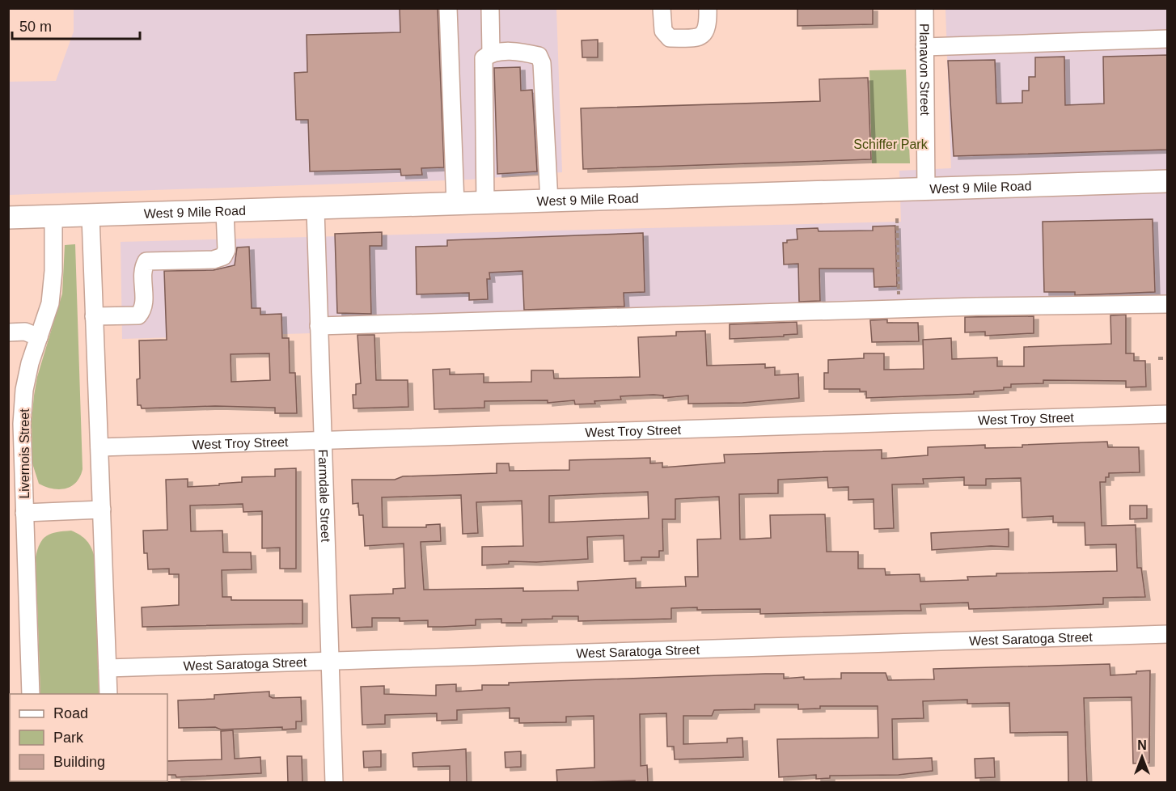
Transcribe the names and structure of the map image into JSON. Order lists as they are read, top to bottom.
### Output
{
  "streets": {
    "main road": ["West 9 Mile Road"],
    "street": [
      "Planavon Street",
      "West Troy Street",
      "Livernois Street",
      "Farmdale Street",
      "West Saratoga Street"
    ]
  },
  "crossings": [
    ["Planavon Street", "West 9 Mile Road"],
    ["West 9 Mile Road", "Livernois Street"],
    ["West 9 Mile Road", "Farmdale Street"],
    ["West Troy Street", "Farmdale Street"],
    ["Farmdale Street", "West Saratoga Street"]
  ],
  "parks": ["Schiffer Park"],
  "legend": ["Road", "Park", "Building"],
  "scale_bar": "50 m",
  "north": "top"
}
